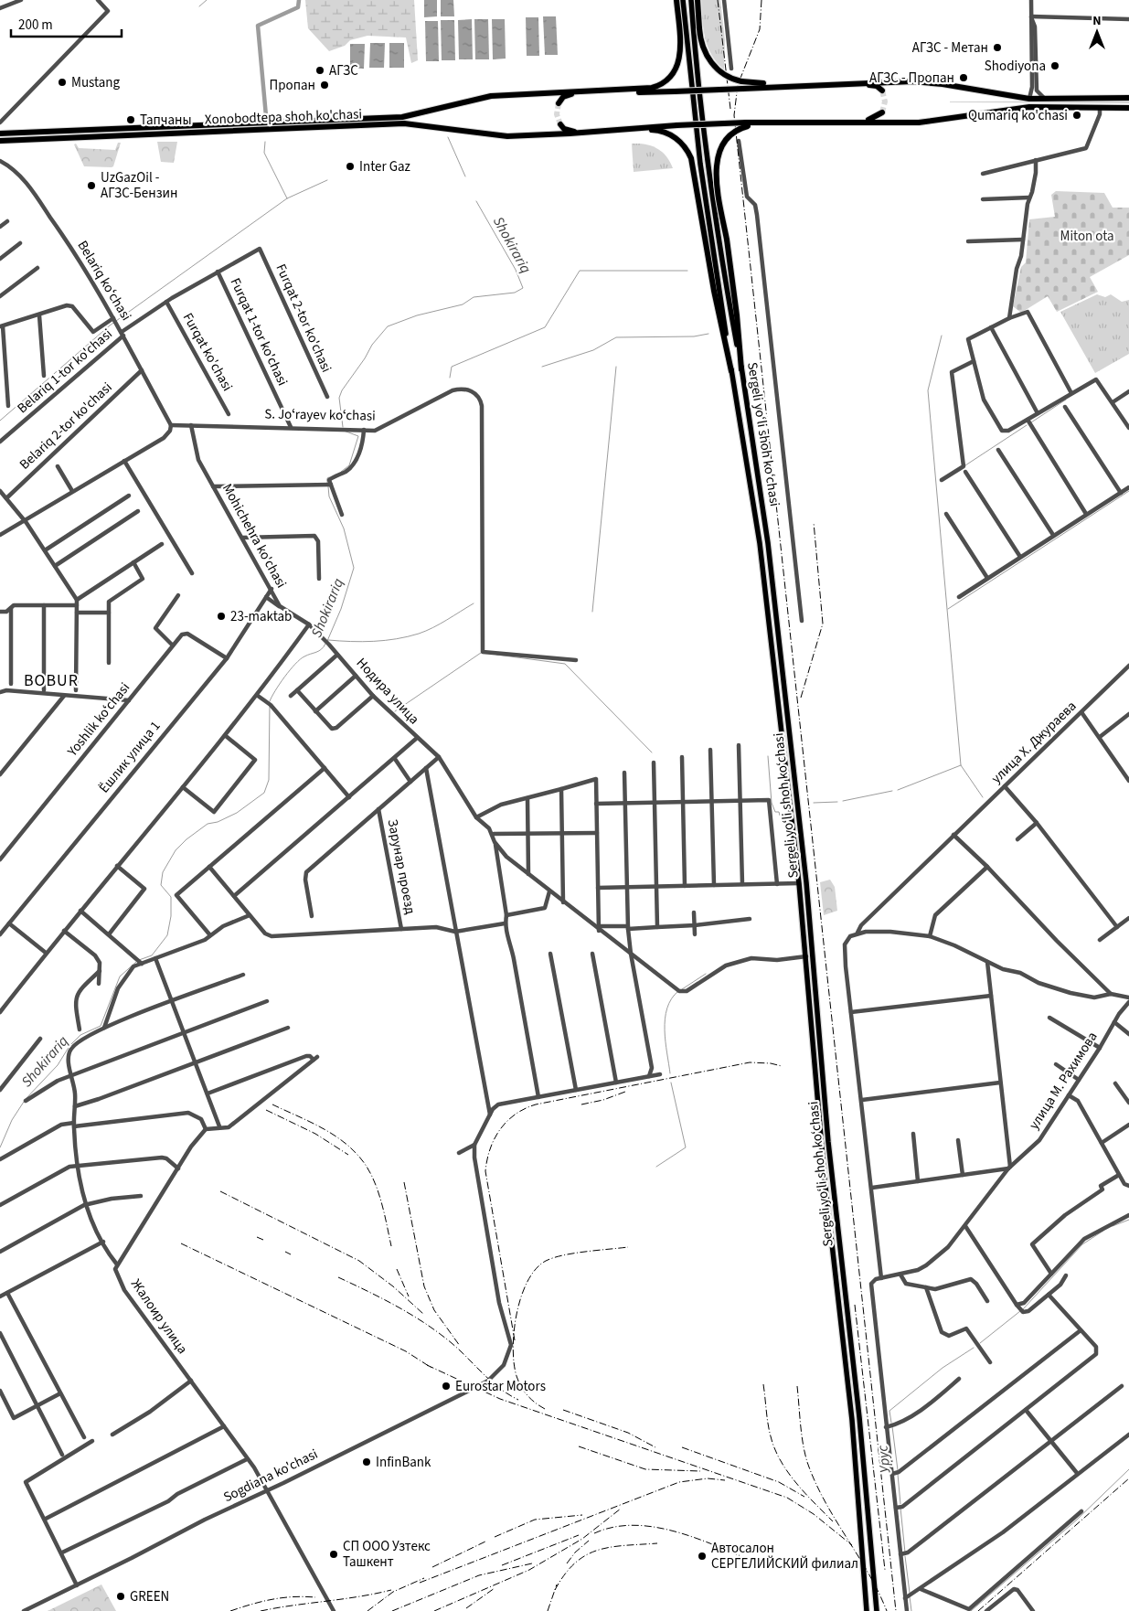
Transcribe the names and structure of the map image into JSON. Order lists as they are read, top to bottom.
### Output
{
  "streets": {
    "highway": ["Xonobodtepa shoh ko'chasi"],
    "main road": ["Sergeli yo‘li shoh ko‘chasi"],
    "street": [
      "Belariq koʻchasi",
      "Furqat 2-tor ko'chasi",
      "Furqat 1-tor ko'chasi",
      "Furqat ko'chasi",
      "Belariq 1-tor ko'chasi",
      "S. Joʻrayev koʻchasi",
      "Belariq 2-tor ko'chasi",
      "Mohichehra ko'chasi",
      "Нодира улица",
      "Yoshlik koʻchasi",
      "улица Х. Джураева",
      "Ёшлик улица 1",
      "Зарунар проезд",
      "улица М. Рахимова",
      "Жалоир улица",
      "Sogdiana ko'chasi"
    ]
  },
  "crossings": [
    ["Belariq koʻchasi", "Belariq 1-tor ko'chasi"],
    ["Belariq koʻchasi", "S. Joʻrayev koʻchasi"],
    ["Belariq koʻchasi", "Belariq 2-tor ko'chasi"],
    ["Furqat 2-tor ko'chasi", "Belariq 1-tor ko'chasi"],
    ["Furqat 1-tor ko'chasi", "Belariq 1-tor ko'chasi"],
    ["Furqat 1-tor ko'chasi", "S. Joʻrayev koʻchasi"],
    ["Furqat ko'chasi", "Belariq 1-tor ko'chasi"],
    ["S. Joʻrayev koʻchasi", "Mohichehra ko'chasi"],
    ["Mohichehra ko'chasi", "Нодира улица"],
    ["Mohichehra ko'chasi", "Ёшлик улица 1"],
    ["Yoshlik koʻchasi", "Ёшлик улица 1"],
    ["Жалоир улица", "Sogdiana ko'chasi"]
  ],
  "districts": ["BOBUR"],
  "water": ["Shokirariq", "Урус"],
  "parks": ["Miton ota"],
  "places": [
    "АГЗС - Метан",
    "Shodiyona",
    "АГЗС",
    "АГЗС - Пропан",
    "Mustang",
    "Пропан",
    "Qumariq ko'chasi",
    "Тапчаны",
    "Inter Gaz",
    "UzGazOil - АГЗС-Бензин",
    "23-maktab",
    "Eurostar Motors",
    "InfinBank",
    "СП ООО Узтекс Ташкент",
    "Автосалон СЕРГЕЛИЙСКИЙ филиал",
    "GREEN"
  ],
  "scale_bar": "200 m",
  "north": "top"
}
